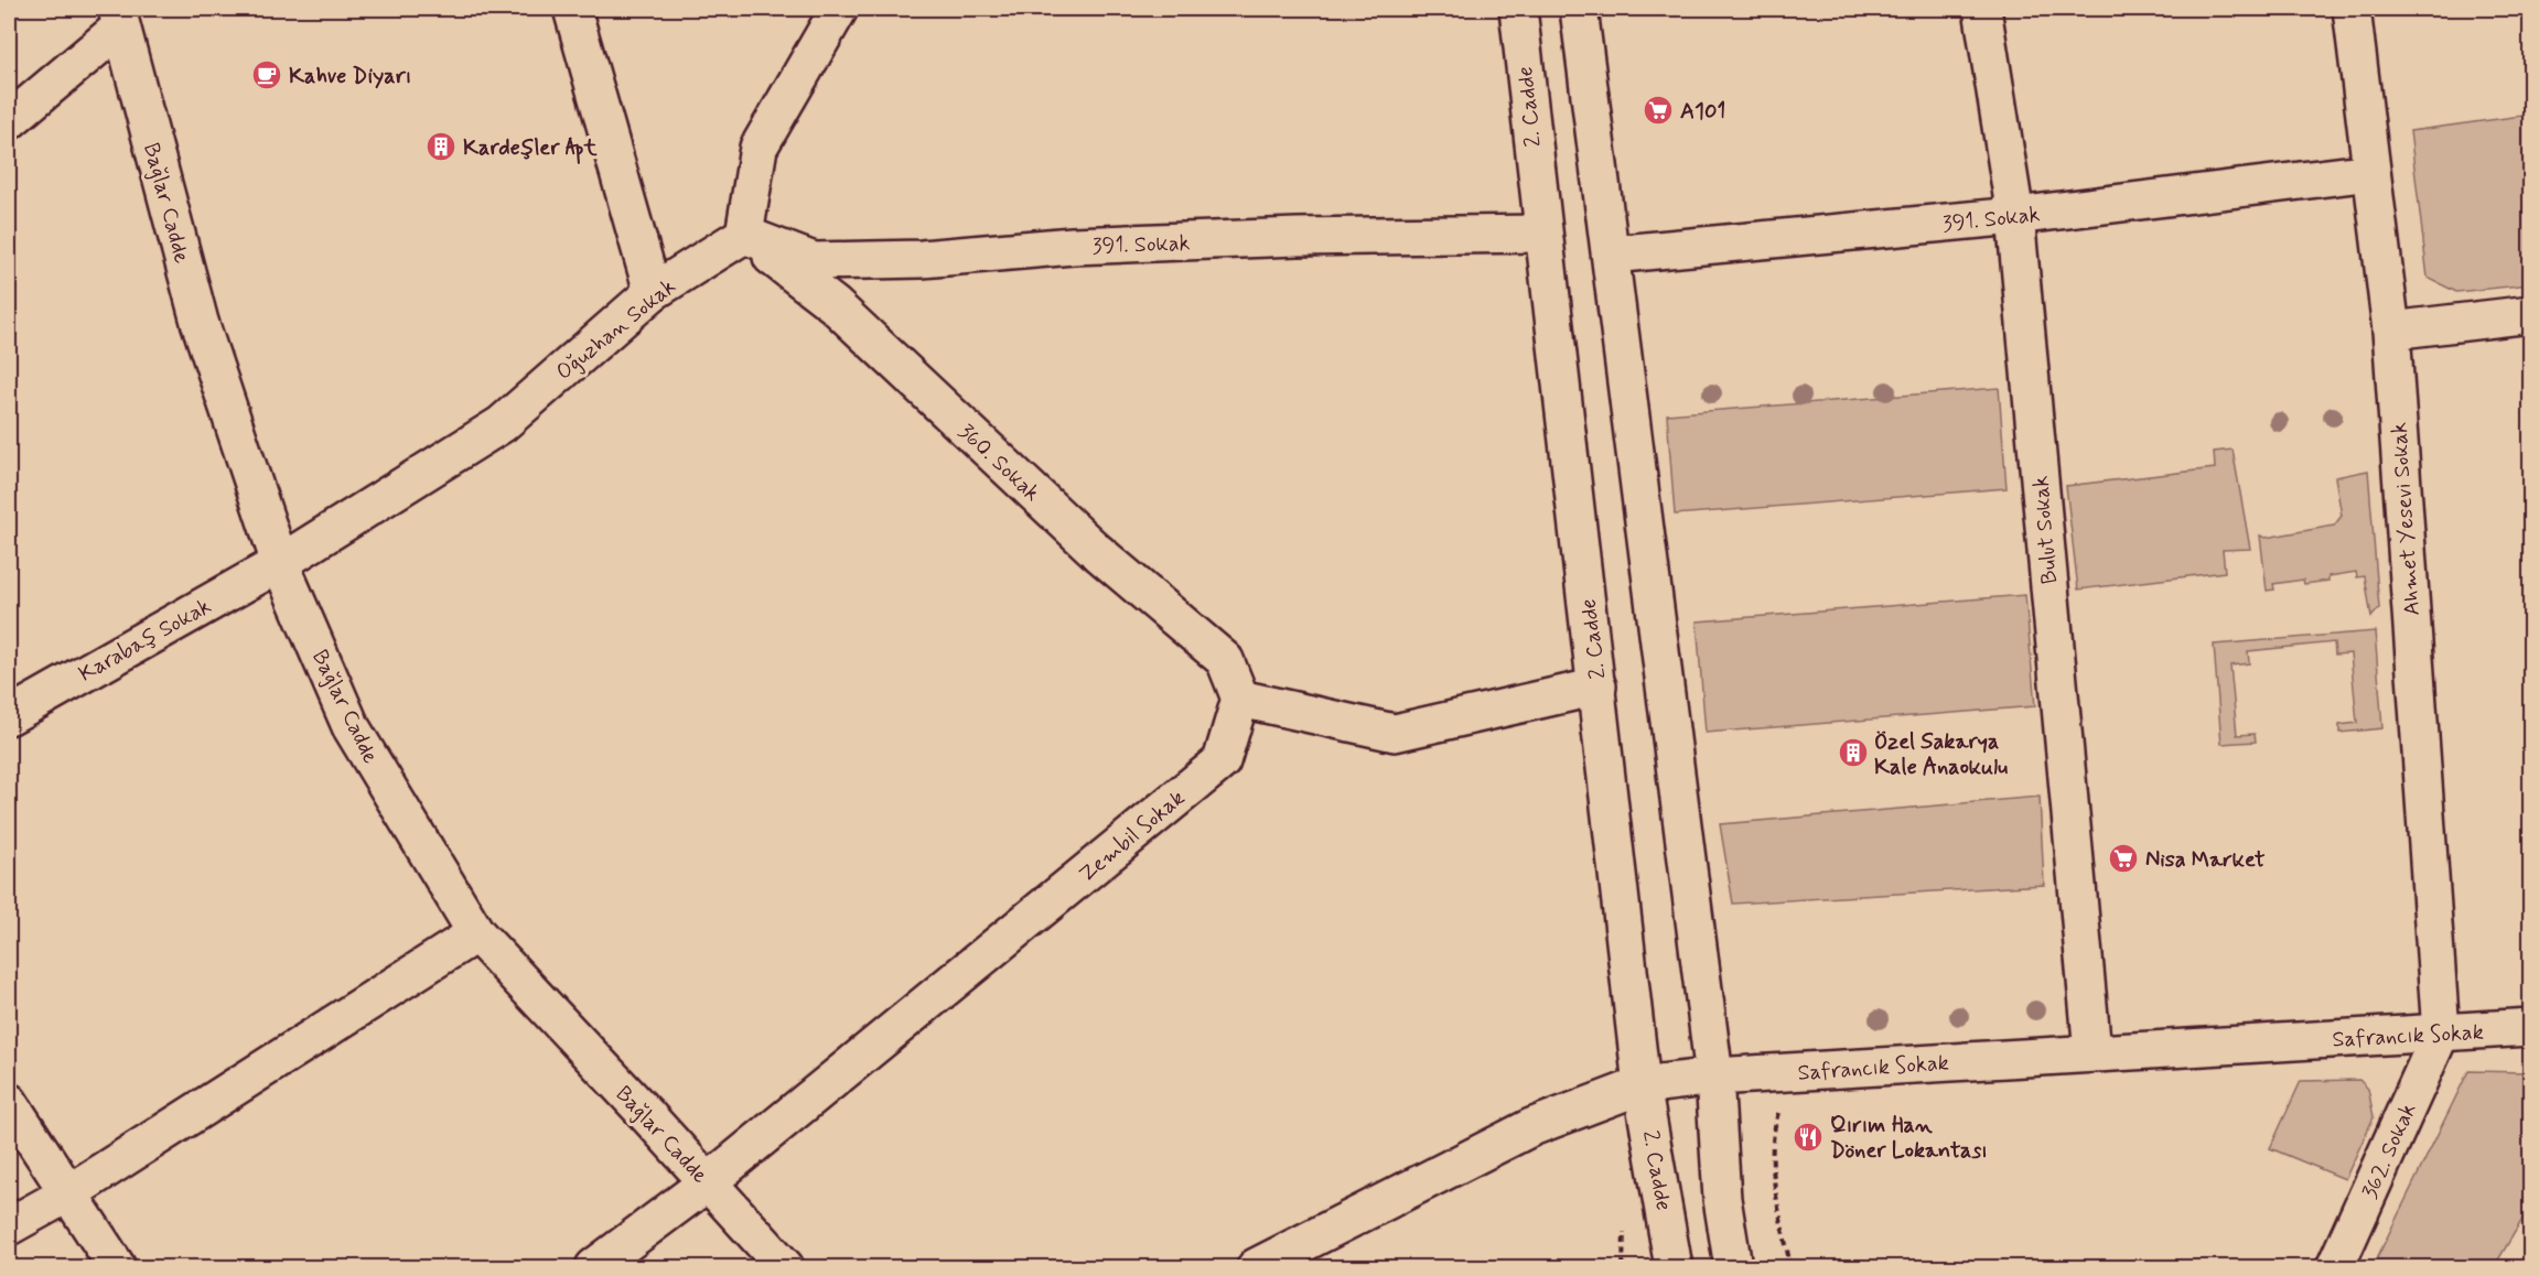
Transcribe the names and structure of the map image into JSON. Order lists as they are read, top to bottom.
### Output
{
  "streets": {
    "street": [
      "2. Cadde",
      "Bağlar Cadde",
      "391. Sokak",
      "Oğuzhan Sokak",
      "360. Sokak",
      "Ahmet Yesevi Sokak",
      "Bulut Sokak",
      "Karabaş Sokak",
      "Zembil Sokak",
      "Safrancık Sokak",
      "362. Sokak"
    ]
  },
  "crossings": [
    ["2. Cadde", "391. Sokak"],
    ["2. Cadde", "Safrancık Sokak"],
    ["Bağlar Cadde", "Oğuzhan Sokak"],
    ["Bağlar Cadde", "Karabaş Sokak"],
    ["Bağlar Cadde", "Zembil Sokak"],
    ["391. Sokak", "Oğuzhan Sokak"],
    ["391. Sokak", "360. Sokak"],
    ["391. Sokak", "Ahmet Yesevi Sokak"],
    ["391. Sokak", "Bulut Sokak"],
    ["Oğuzhan Sokak", "360. Sokak"],
    ["Oğuzhan Sokak", "Karabaş Sokak"],
    ["360. Sokak", "Zembil Sokak"],
    ["Ahmet Yesevi Sokak", "Safrancık Sokak"],
    ["Ahmet Yesevi Sokak", "362. Sokak"],
    ["Bulut Sokak", "Safrancık Sokak"],
    ["Safrancık Sokak", "362. Sokak"]
  ],
  "places": {
    "cafe": ["Kahve Diyarı"],
    "supermarket": ["A101", "Nisa Market"],
    "building": ["Kardeşler Apt", "Özel Sakarya Kale Anaokulu"],
    "restaurant": ["Qırım Han Döner Lokantası"]
  }
}
